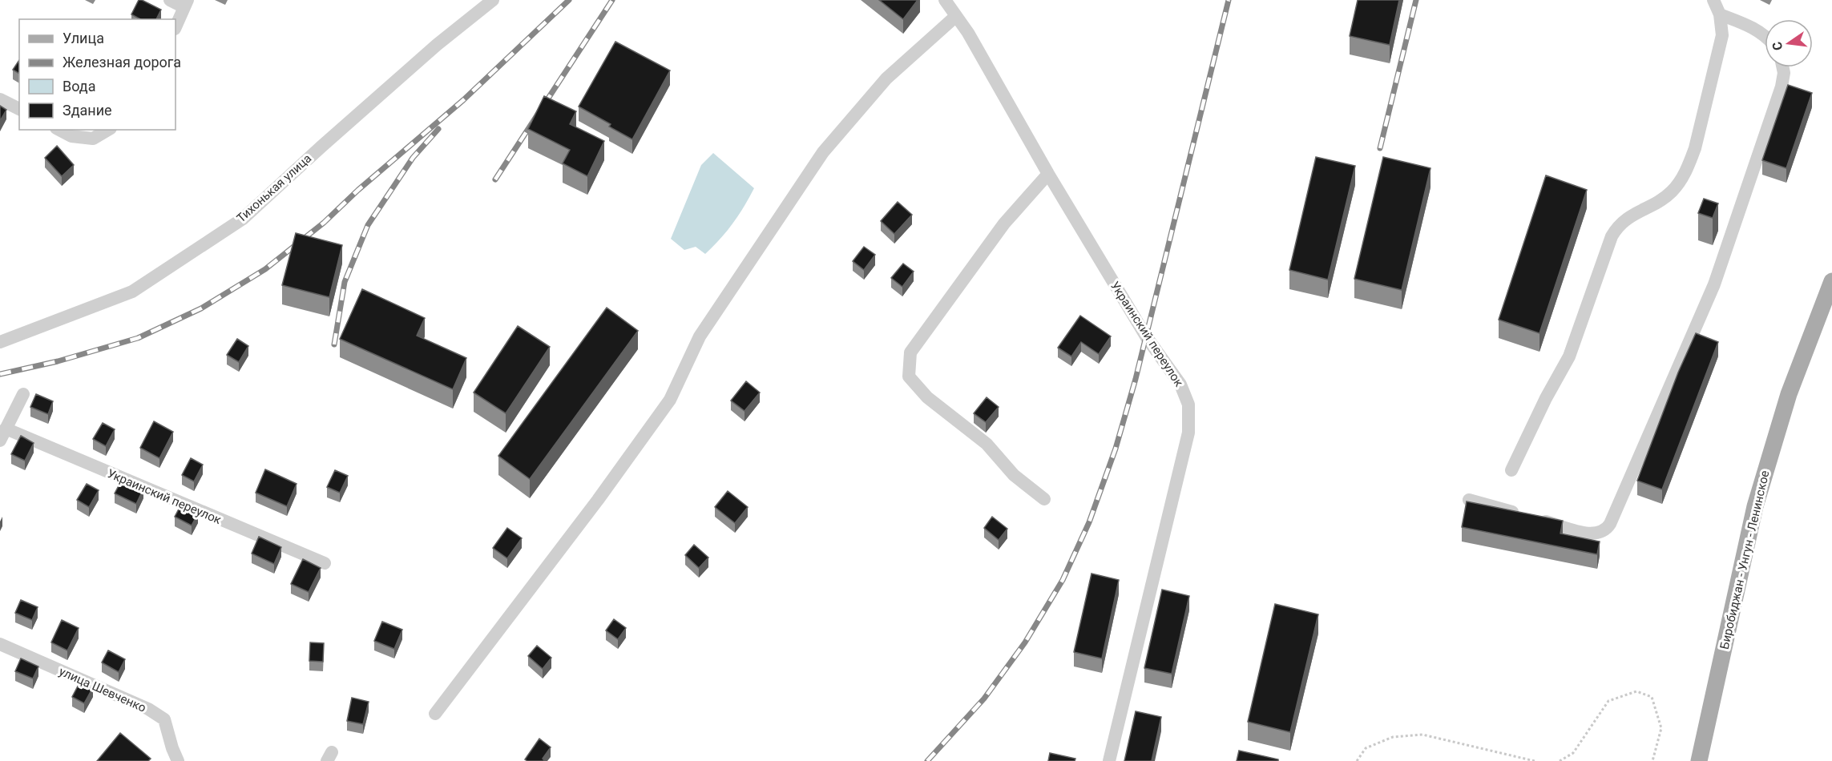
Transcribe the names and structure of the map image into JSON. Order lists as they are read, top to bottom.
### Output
{
  "streets": {
    "main road": ["Биробиджан - Унгун - Ленинское"],
    "street": ["Тихонькая улица", "Украинский переулок", "улица Шевченко"]
  },
  "legend": [
    "Улица",
    "Железная дорога",
    "Вода",
    "Здание"
  ],
  "north": "left"
}
